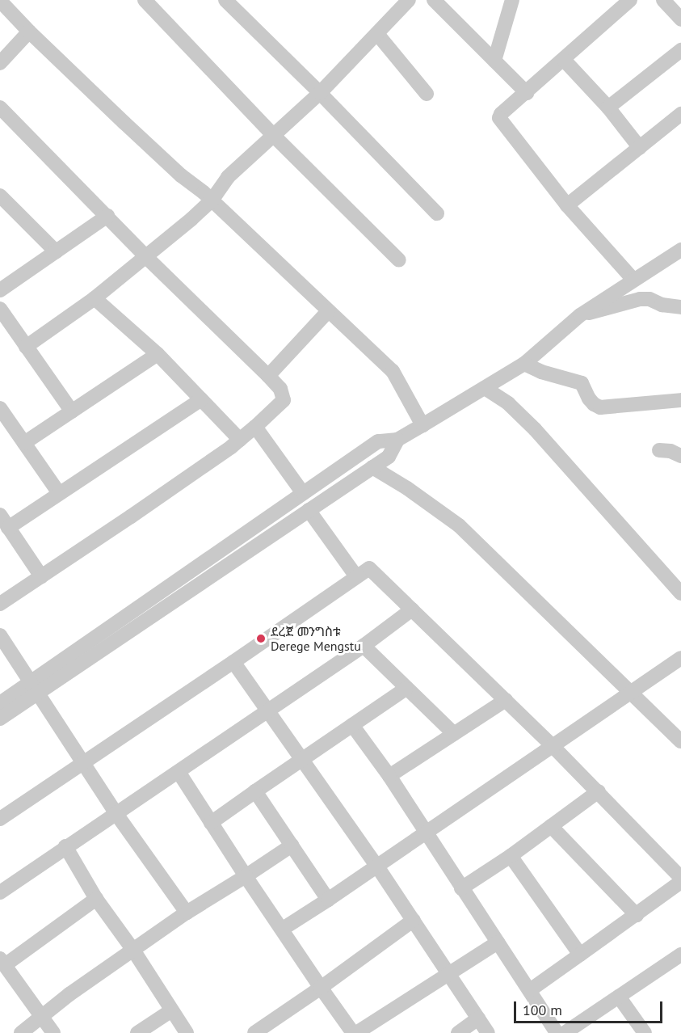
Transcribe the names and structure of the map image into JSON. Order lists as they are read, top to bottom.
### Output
{
  "places": ["ደረጀ መንግስቱ Derege Mengstu"],
  "scale_bar": "100 m"
}
